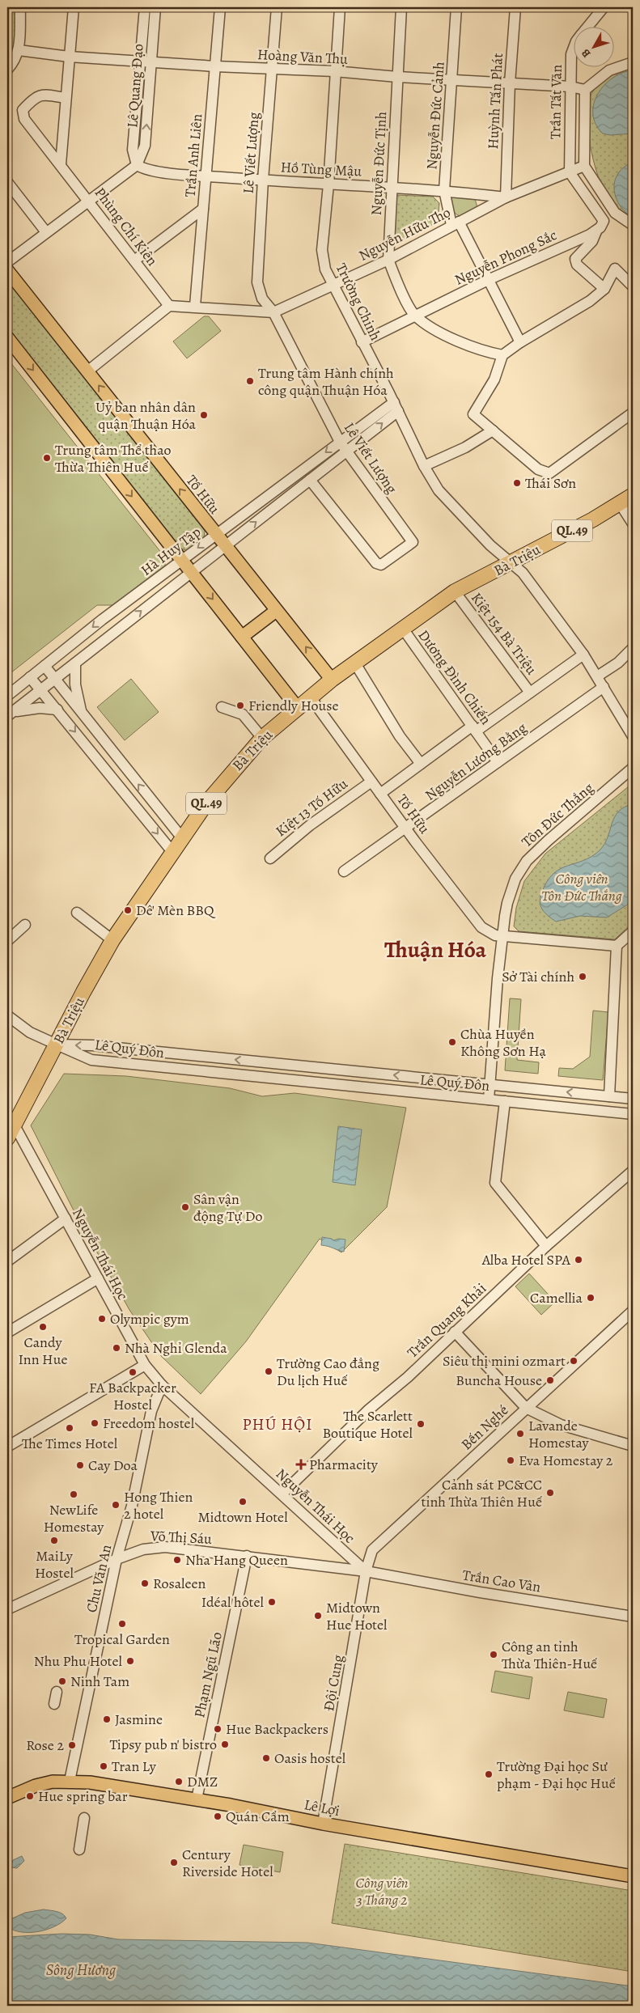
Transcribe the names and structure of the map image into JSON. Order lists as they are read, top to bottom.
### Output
{
  "streets": {
    "highway": ["QL.49", "Bà Triệu"],
    "main road": ["Tố Hữu", "Lê Lợi"],
    "street": [
      "Hoàng Văn Thụ",
      "Lê Quang Đạo",
      "Huỳnh Tấn Phát",
      "Trần Tất Văn",
      "Nguyễn Đức Cảnh",
      "Lê Viết Lượng",
      "Trần Anh Liên",
      "Nguyễn Đức Tịnh",
      "Hồ Tùng Mậu",
      "Phùng Chí Kiên",
      "Nguyễn Hữu Thọ",
      "Nguyễn Phong Sắc",
      "Trường Chinh",
      "Hà Huy Tập",
      "Kiệt 154 Bà Triệu",
      "Dương Đình Chiến",
      "Nguyễn Lương Bằng",
      "Kiệt 13 Tố Hữu",
      "Tôn Đức Thắng",
      "Lê Quý Đôn",
      "Nguyễn Thái Học",
      "Trần Quang Khải",
      "Bến Nghé",
      "Võ Thị Sáu",
      "Chu Văn An",
      "Trần Cao Vân",
      "Phạm Ngũ Lão",
      "Đội Cung"
    ]
  },
  "crossings": [
    ["Hoàng Văn Thụ", "Lê Quang Đạo"],
    ["Hoàng Văn Thụ", "Huỳnh Tấn Phát"],
    ["Hoàng Văn Thụ", "Trần Tất Văn"],
    ["Hoàng Văn Thụ", "Nguyễn Đức Cảnh"],
    ["Hoàng Văn Thụ", "Lê Viết Lượng"],
    ["Hoàng Văn Thụ", "Trần Anh Liên"],
    ["Hoàng Văn Thụ", "Nguyễn Đức Tịnh"],
    ["Hoàng Văn Thụ", "Trường Chinh"],
    ["Lê Quang Đạo", "Hồ Tùng Mậu"],
    ["Lê Quang Đạo", "Phùng Chí Kiên"],
    ["Huỳnh Tấn Phát", "Hồ Tùng Mậu"],
    ["Huỳnh Tấn Phát", "Nguyễn Hữu Thọ"],
    ["Trần Tất Văn", "Nguyễn Hữu Thọ"],
    ["Nguyễn Đức Cảnh", "Hồ Tùng Mậu"],
    ["Nguyễn Đức Cảnh", "Nguyễn Hữu Thọ"],
    ["Nguyễn Đức Cảnh", "Nguyễn Phong Sắc"],
    ["Lê Viết Lượng", "Hồ Tùng Mậu"],
    ["Lê Viết Lượng", "Nguyễn Hữu Thọ"],
    ["Lê Viết Lượng", "Hà Huy Tập"],
    ["Trần Anh Liên", "Hồ Tùng Mậu"],
    ["Trần Anh Liên", "Nguyễn Hữu Thọ"],
    ["Nguyễn Đức Tịnh", "Hồ Tùng Mậu"],
    ["Nguyễn Đức Tịnh", "Nguyễn Hữu Thọ"],
    ["Nguyễn Đức Tịnh", "Nguyễn Phong Sắc"],
    ["Hồ Tùng Mậu", "Nguyễn Hữu Thọ"],
    ["Hồ Tùng Mậu", "Trường Chinh"],
    ["Phùng Chí Kiên", "Nguyễn Hữu Thọ"],
    ["Nguyễn Hữu Thọ", "Trường Chinh"],
    ["Nguyễn Phong Sắc", "Trường Chinh"],
    ["Trường Chinh", "Hà Huy Tập"],
    ["Trường Chinh", "Bà Triệu"],
    ["Tố Hữu", "Hà Huy Tập"],
    ["Tố Hữu", "Bà Triệu"],
    ["Tố Hữu", "Nguyễn Lương Bằng"],
    ["Tố Hữu", "Kiệt 13 Tố Hữu"],
    ["Tố Hữu", "Tôn Đức Thắng"],
    ["Bà Triệu", "Kiệt 154 Bà Triệu"],
    ["Bà Triệu", "Dương Đình Chiến"],
    ["Bà Triệu", "Lê Quý Đôn"],
    ["Bà Triệu", "Nguyễn Thái Học"],
    ["Dương Đình Chiến", "Nguyễn Lương Bằng"],
    ["Tôn Đức Thắng", "Lê Quý Đôn"],
    ["Nguyễn Thái Học", "Trần Quang Khải"],
    ["Nguyễn Thái Học", "Bến Nghé"],
    ["Nguyễn Thái Học", "Võ Thị Sáu"],
    ["Nguyễn Thái Học", "Chu Văn An"],
    ["Nguyễn Thái Học", "Trần Cao Vân"],
    ["Nguyễn Thái Học", "Đội Cung"],
    ["Bến Nghé", "Võ Thị Sáu"],
    ["Bến Nghé", "Trần Cao Vân"],
    ["Bến Nghé", "Đội Cung"],
    ["Võ Thị Sáu", "Chu Văn An"],
    ["Võ Thị Sáu", "Trần Cao Vân"],
    ["Võ Thị Sáu", "Phạm Ngũ Lão"],
    ["Võ Thị Sáu", "Đội Cung"],
    ["Chu Văn An", "Lê Lợi"],
    ["Trần Cao Vân", "Đội Cung"],
    ["Phạm Ngũ Lão", "Lê Lợi"],
    ["Đội Cung", "Lê Lợi"]
  ],
  "districts": ["Thuận Hóa", "PHÚ HỘI"],
  "water": ["Sông Hương"],
  "parks": ["Công viên Tôn Đức Thắng", "Công viên 3 Tháng 2"],
  "places": {
    "other": [
      "Trung tâm Hành chính công quận Thuận Hóa",
      "Uỷ ban nhân dân quận Thuận Hóa",
      "Trung tâm Thể thao Thừa Thiên Huế",
      "Thái Sơn",
      "Friendly House",
      "Dê' Mèn BBQ",
      "Sở Tài chính",
      "Chùa Huyền Không Sơn Hạ",
      "Sân vận động Tự Do",
      "Alba Hotel SPA",
      "Camellia",
      "Olympic gym",
      "Candy Inn Hue",
      "Nhà Nghỉ Glenda",
      "Siêu thị mini ozmart",
      "Trường Cao đẳng Du lịch Huế",
      "FA Backpacker Hostel",
      "Buncha House",
      "Freedom hostel",
      "The Scarlett Boutique Hotel",
      "The Times Hotel",
      "Lavande Homestay",
      "Eva Homestay 2",
      "Cay Doa",
      "Cảnh sát PC&CC tỉnh Thừa Thiên Huế",
      "NewLife Homestay",
      "Midtown Hotel",
      "Hong Thien 2 hotel",
      "MaiLy Hostel",
      "Nha Hang Queen",
      "Rosaleen",
      "Idéal hôtel",
      "Midtown Hue Hotel",
      "Tropical Garden",
      "Công an tỉnh Thừa Thiên-Huế",
      "Nhu Phu Hotel",
      "Ninh Tam",
      "Jasmine",
      "Hue Backpackers",
      "Tipsy pub n' bistro",
      "Rose 2",
      "Oasis hostel",
      "Tran Ly",
      "Trường Đại học Sư phạm - Đại học Huế",
      "DMZ",
      "Hue spring bar",
      "Quán Cẩm",
      "Century Riverside Hotel"
    ],
    "health": ["Pharmacity"]
  },
  "north": "bottom left"
}
